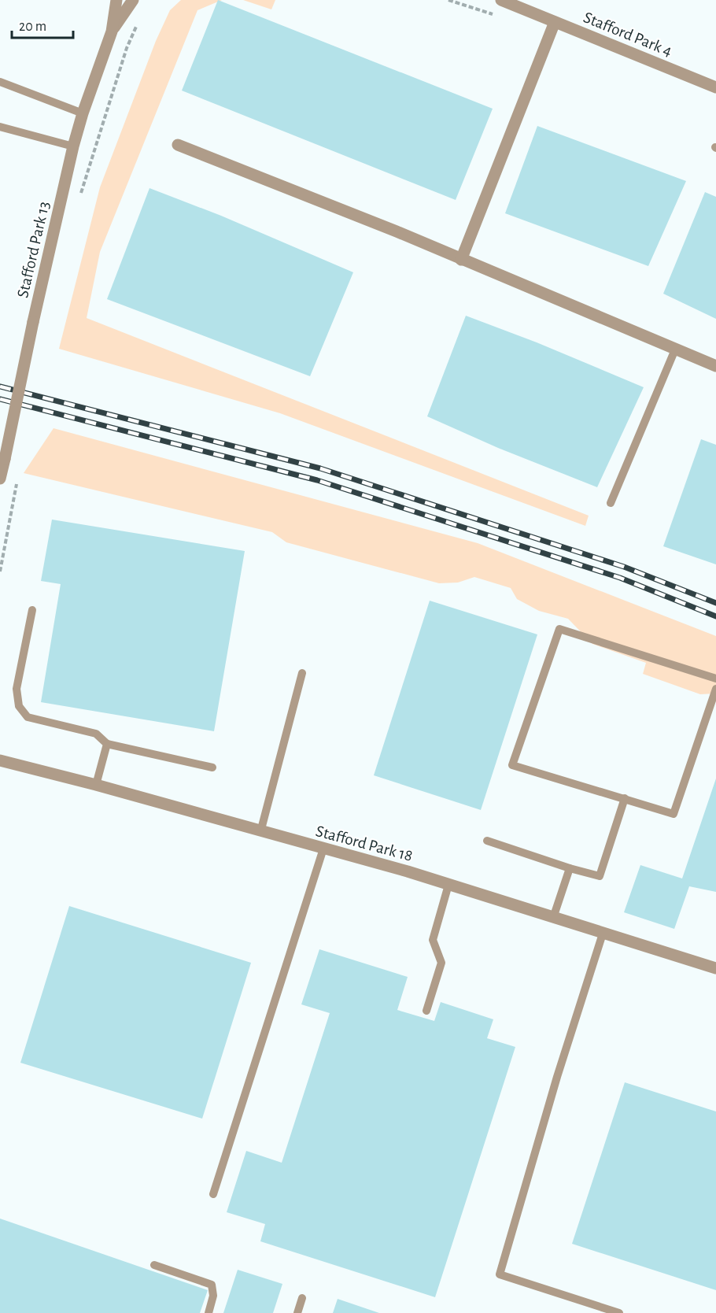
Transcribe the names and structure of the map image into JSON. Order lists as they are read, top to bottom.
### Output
{
  "streets": {
    "street": ["Stafford Park 4", "Stafford Park 13", "Stafford Park 18"]
  },
  "scale_bar": "20 m"
}
